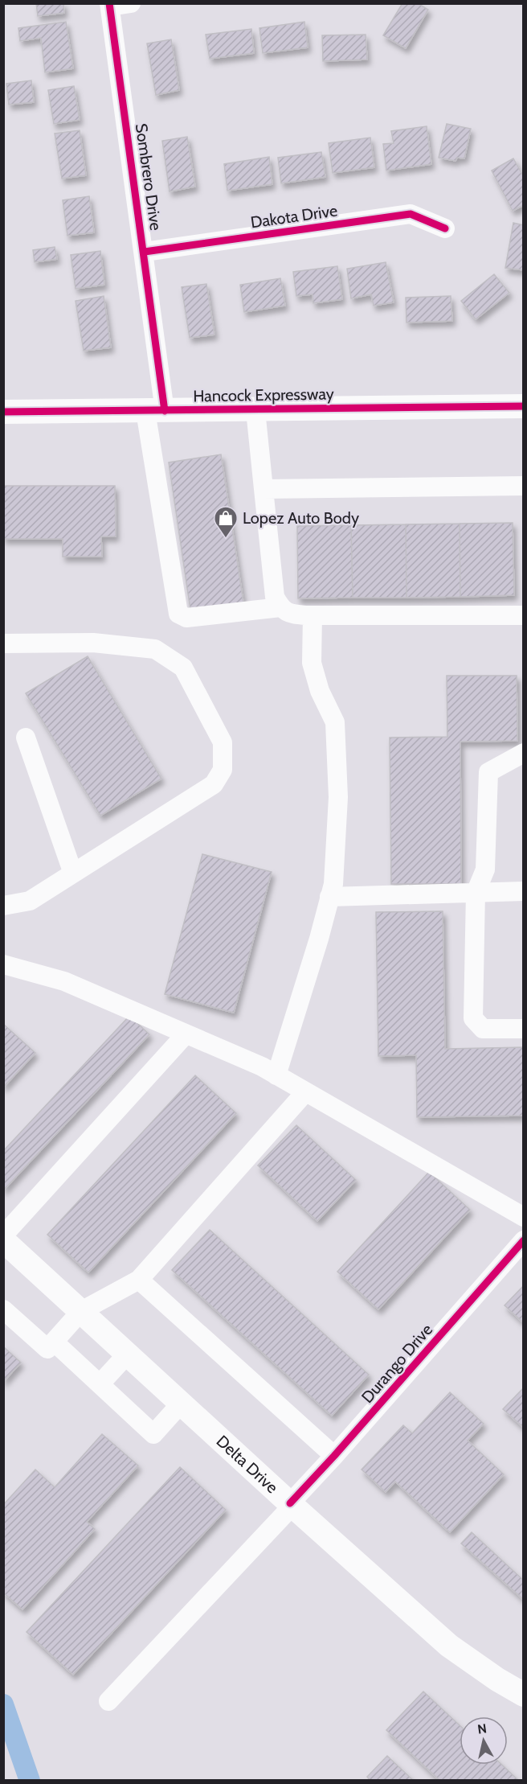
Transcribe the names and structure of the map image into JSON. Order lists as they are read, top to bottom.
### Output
{
  "streets": {
    "main road": ["Hancock Expressway", "Delta Drive"],
    "street": ["Sombrero Drive", "Dakota Drive", "Durango Drive"]
  },
  "crossings": [
    ["Sombrero Drive", "Dakota Drive"],
    ["Sombrero Drive", "Hancock Expressway"],
    ["Durango Drive", "Delta Drive"]
  ],
  "places": {
    "shop": ["Lopez Auto Body"]
  },
  "north": "top"
}
